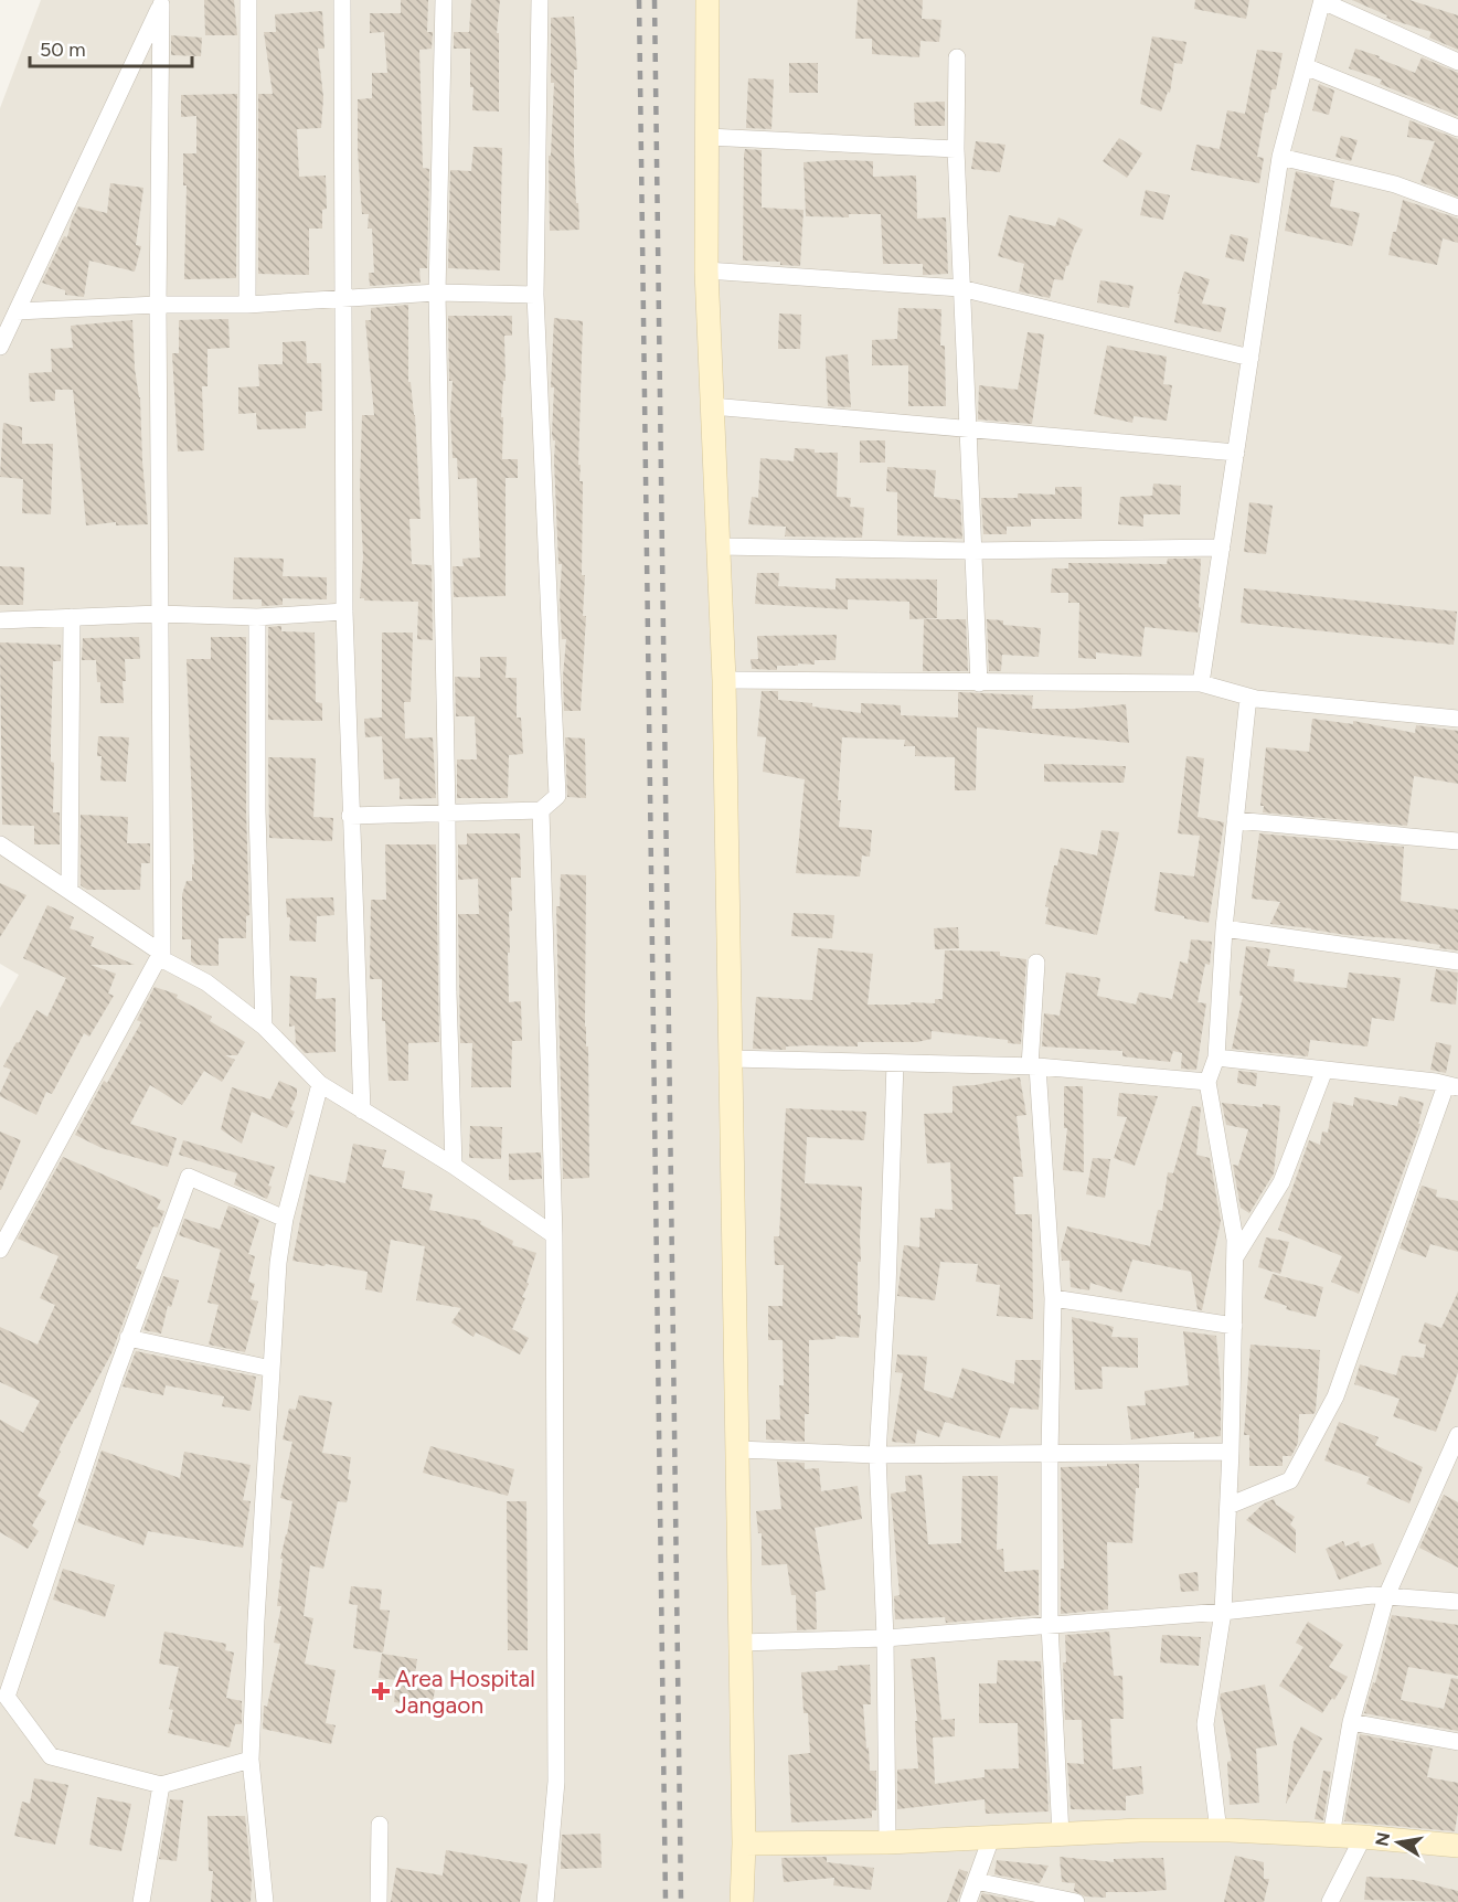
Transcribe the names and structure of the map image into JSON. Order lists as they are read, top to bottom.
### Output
{
  "places": {
    "health": ["Area Hospital Jangaon"]
  },
  "scale_bar": "50 m",
  "north": "left"
}
